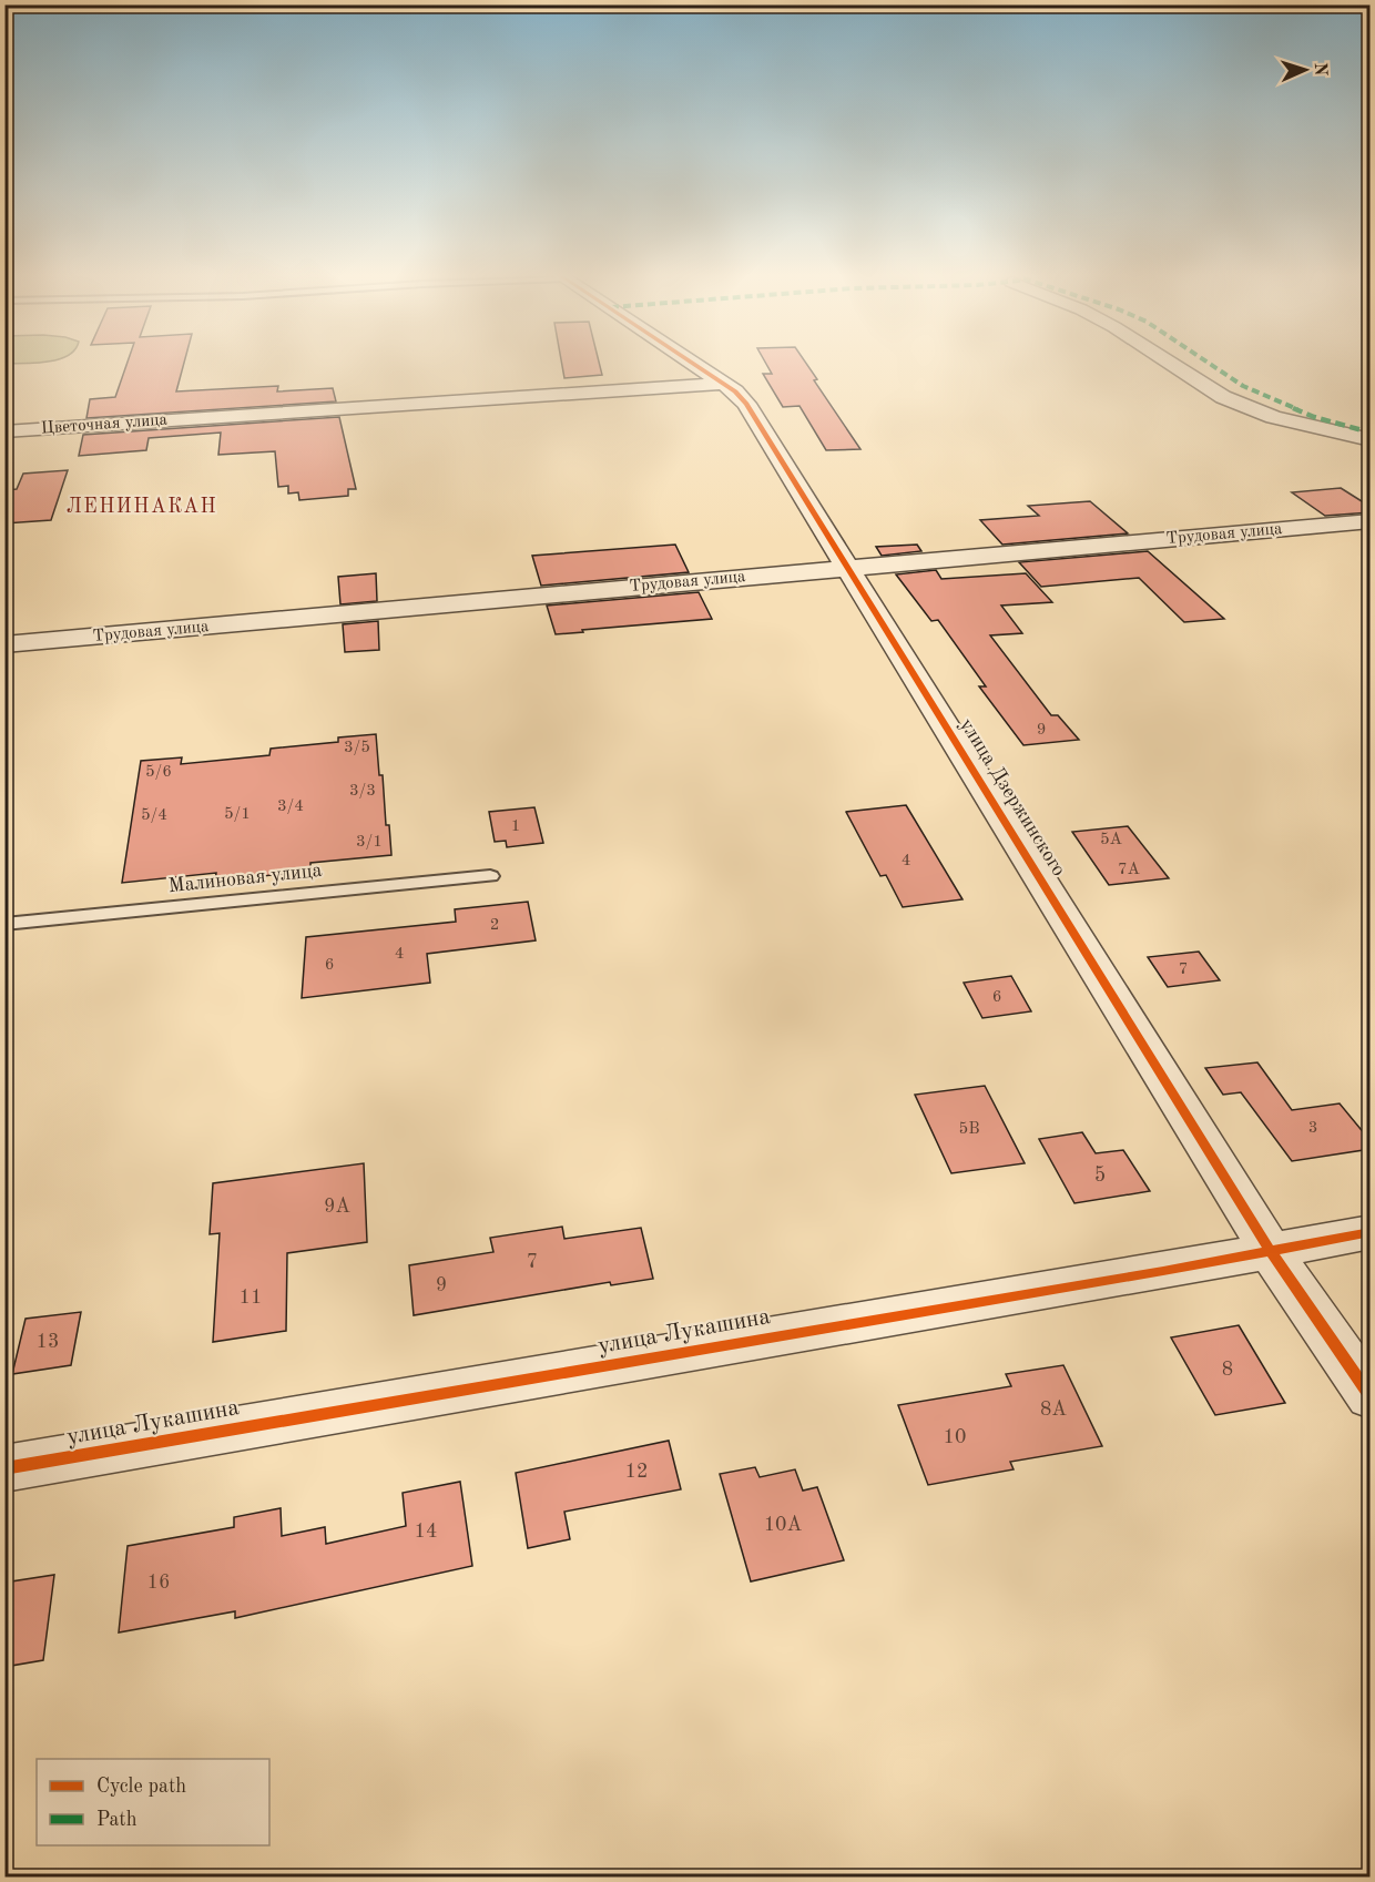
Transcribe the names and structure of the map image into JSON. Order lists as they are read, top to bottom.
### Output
{
  "streets": {
    "street": [
      "Цветочная улица",
      "Трудовая улица",
      "улица Дзержинского",
      "улица Лукашина"
    ],
    "lane": ["Малиновая улица"]
  },
  "crossings": [
    ["Цветочная улица", "улица Дзержинского"],
    ["Трудовая улица", "улица Дзержинского"],
    ["улица Дзержинского", "улица Лукашина"]
  ],
  "districts": ["ЛЕНИНАКАН"],
  "house_numbers": [
    "9",
    "3/5",
    "5/6",
    "3/3",
    "3/4",
    "5/1",
    "5/4",
    "1",
    "5А",
    "3/1",
    "4",
    "7А",
    "2",
    "4",
    "6",
    "7",
    "6",
    "3",
    "5В",
    "5",
    "9А",
    "7",
    "9",
    "11",
    "13",
    "8",
    "8А",
    "10",
    "12",
    "10А",
    "14",
    "16"
  ],
  "legend": ["Cycle path", "Path"],
  "north": "right"
}
